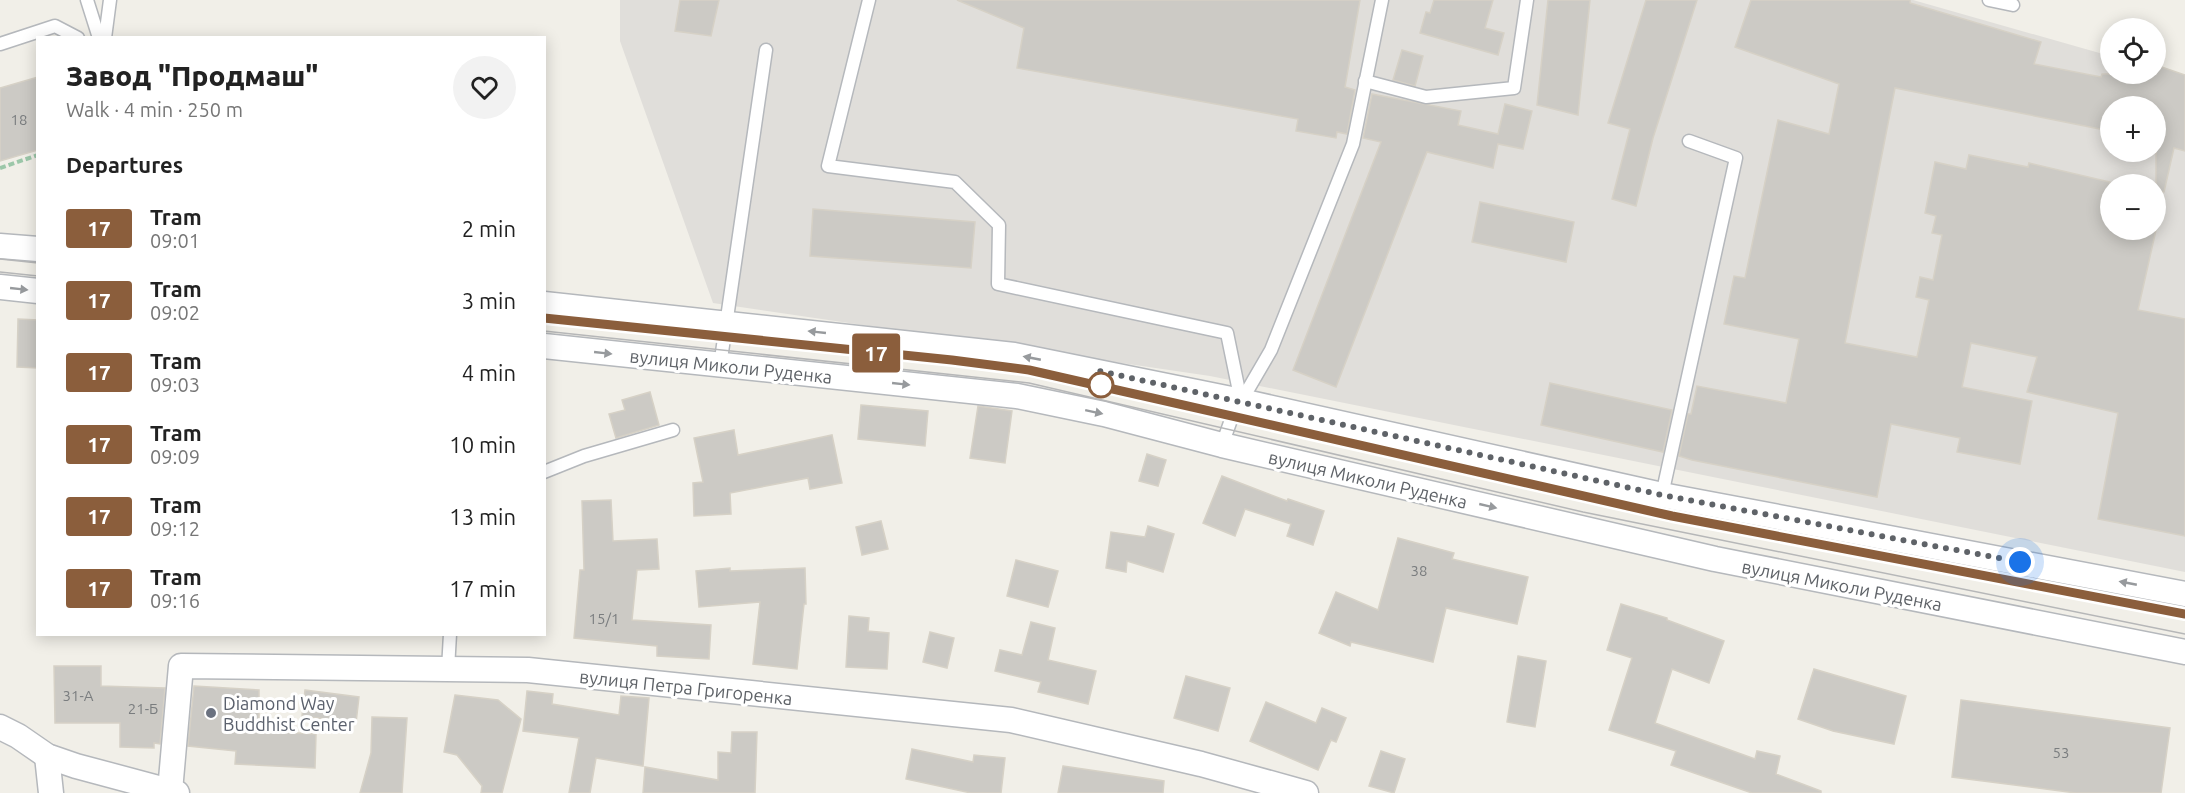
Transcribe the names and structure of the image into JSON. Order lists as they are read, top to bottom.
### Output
{
  "streets": {
    "street": ["вулиця Миколи Руденка", "вулиця Петра Григоренка"]
  },
  "places": ["Diamond Way Buddhist Center"],
  "lines": ["tram line 17"],
  "house_numbers": [
    "18",
    "38",
    "15/1",
    "31-А",
    "21-Б",
    "53"
  ],
  "page": {
    "on_map": "17",
    "map_buttons": ["+", "−"],
    "heading": [
      ["Завод \"Продмаш\"", "Walk · 4 min · 250 m"],
      "Departures"
    ],
    "list": [
      {
        "mark": "17",
        "name": "Tram",
        "note": "09:01",
        "value": "2 min"
      },
      {
        "mark": "17",
        "name": "Tram",
        "note": "09:02",
        "value": "3 min"
      },
      {
        "mark": "17",
        "name": "Tram",
        "note": "09:03",
        "value": "4 min"
      },
      {
        "mark": "17",
        "name": "Tram",
        "note": "09:09",
        "value": "10 min"
      },
      {
        "mark": "17",
        "name": "Tram",
        "note": "09:12",
        "value": "13 min"
      },
      {
        "mark": "17",
        "name": "Tram",
        "note": "09:16",
        "value": "17 min"
      }
    ]
  }
}
